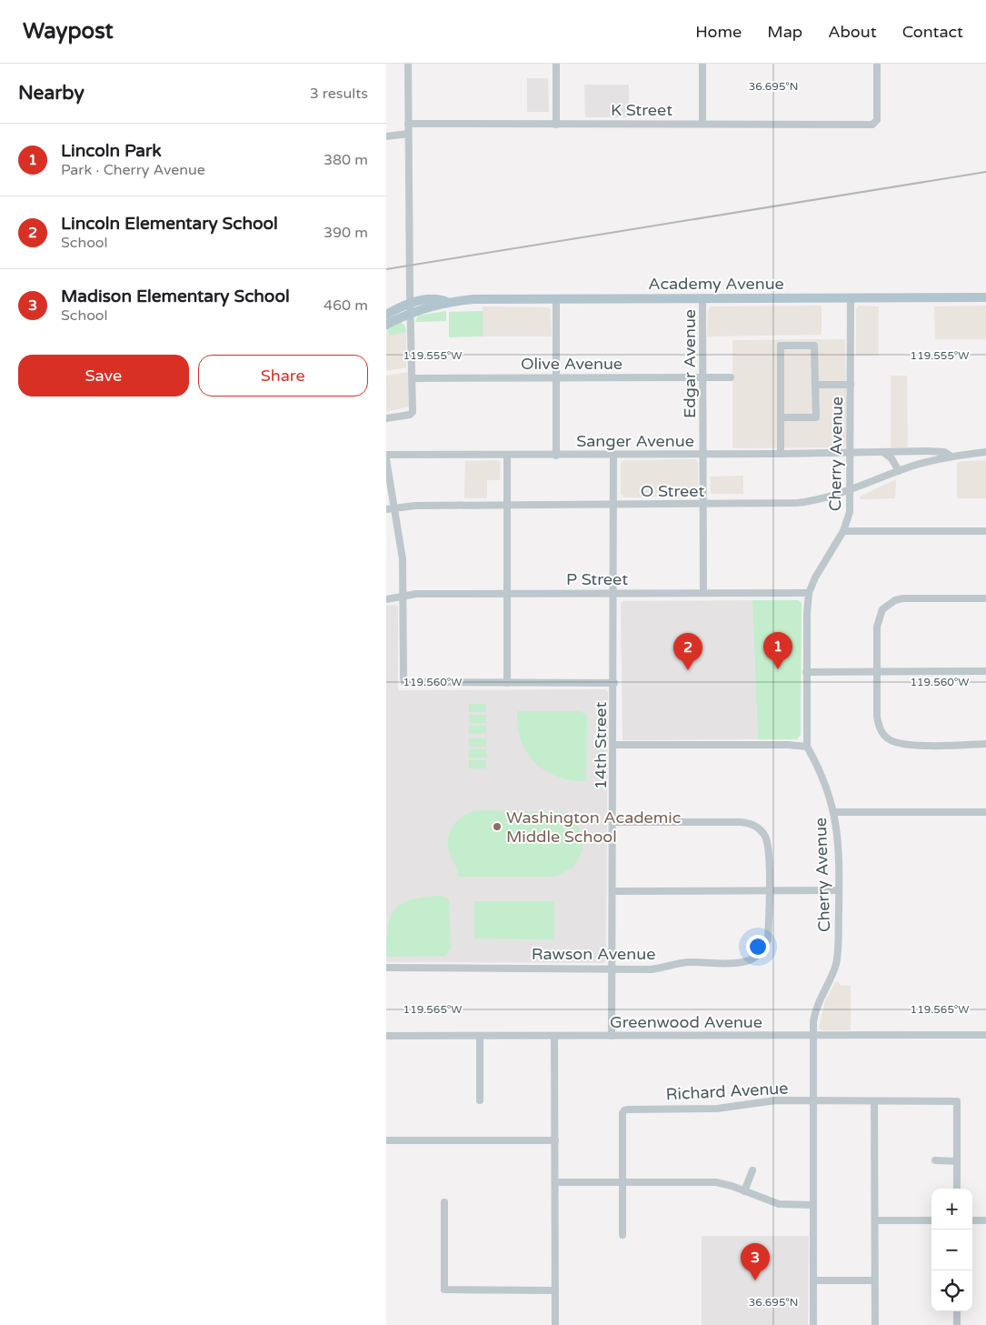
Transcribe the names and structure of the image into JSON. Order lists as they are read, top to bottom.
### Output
{
  "streets": {
    "main road": ["Academy Avenue"],
    "street": [
      "K Street",
      "Olive Avenue",
      "Edgar Avenue",
      "Sanger Avenue",
      "Cherry Avenue",
      "O Street",
      "P Street",
      "14th Street",
      "Rawson Avenue",
      "Greenwood Avenue",
      "Richard Avenue"
    ]
  },
  "crossings": [
    ["Academy Avenue", "Edgar Avenue"],
    ["Academy Avenue", "Cherry Avenue"],
    ["Olive Avenue", "Edgar Avenue"],
    ["Edgar Avenue", "Sanger Avenue"],
    ["Edgar Avenue", "O Street"],
    ["Edgar Avenue", "P Street"],
    ["Sanger Avenue", "Cherry Avenue"],
    ["Sanger Avenue", "O Street"],
    ["Sanger Avenue", "14th Street"],
    ["Cherry Avenue", "O Street"],
    ["Cherry Avenue", "P Street"],
    ["Cherry Avenue", "Greenwood Avenue"],
    ["Cherry Avenue", "Richard Avenue"],
    ["O Street", "14th Street"],
    ["P Street", "14th Street"],
    ["14th Street", "Rawson Avenue"],
    ["14th Street", "Greenwood Avenue"]
  ],
  "places": ["Washington Academic Middle School"],
  "page": {
    "header": "Waypost",
    "nav": [
      "Home",
      "Map",
      "About",
      "Contact"
    ],
    "heading": ["Nearby", "3 results"],
    "list": [
      {
        "mark": "1",
        "name": "Lincoln Park",
        "note": "Park · Cherry Avenue",
        "value": "380 m"
      },
      {
        "mark": "2",
        "name": "Lincoln Elementary School",
        "note": "School",
        "value": "390 m"
      },
      {
        "mark": "3",
        "name": "Madison Elementary School",
        "note": "School",
        "value": "460 m"
      }
    ],
    "buttons": ["Save", "Share"],
    "pins": ["1", "2", "3"],
    "map_buttons": ["+", "−"]
  },
  "coordinates": [
    "36.695°N",
    "119.555°W",
    "119.560°W",
    "119.565°W"
  ]
}
